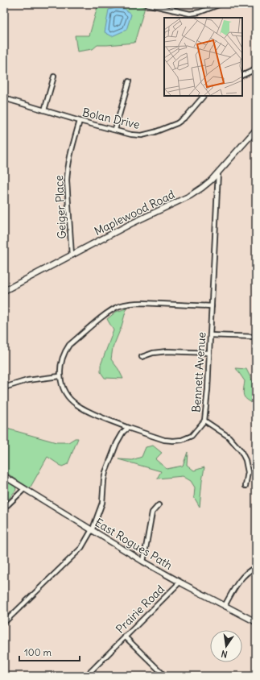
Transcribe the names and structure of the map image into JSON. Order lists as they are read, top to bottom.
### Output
{
  "streets": {
    "street": [
      "Bolan Drive",
      "Geiger Place",
      "Maplewood Road",
      "Bennett Avenue",
      "East Rogues Path",
      "Prairie Road"
    ]
  },
  "crossings": [
    ["Bolan Drive", "Geiger Place"],
    ["Geiger Place", "Maplewood Road"],
    ["Maplewood Road", "Bennett Avenue"],
    ["East Rogues Path", "Prairie Road"]
  ],
  "scale_bar": "100 m",
  "north": "bottom"
}
